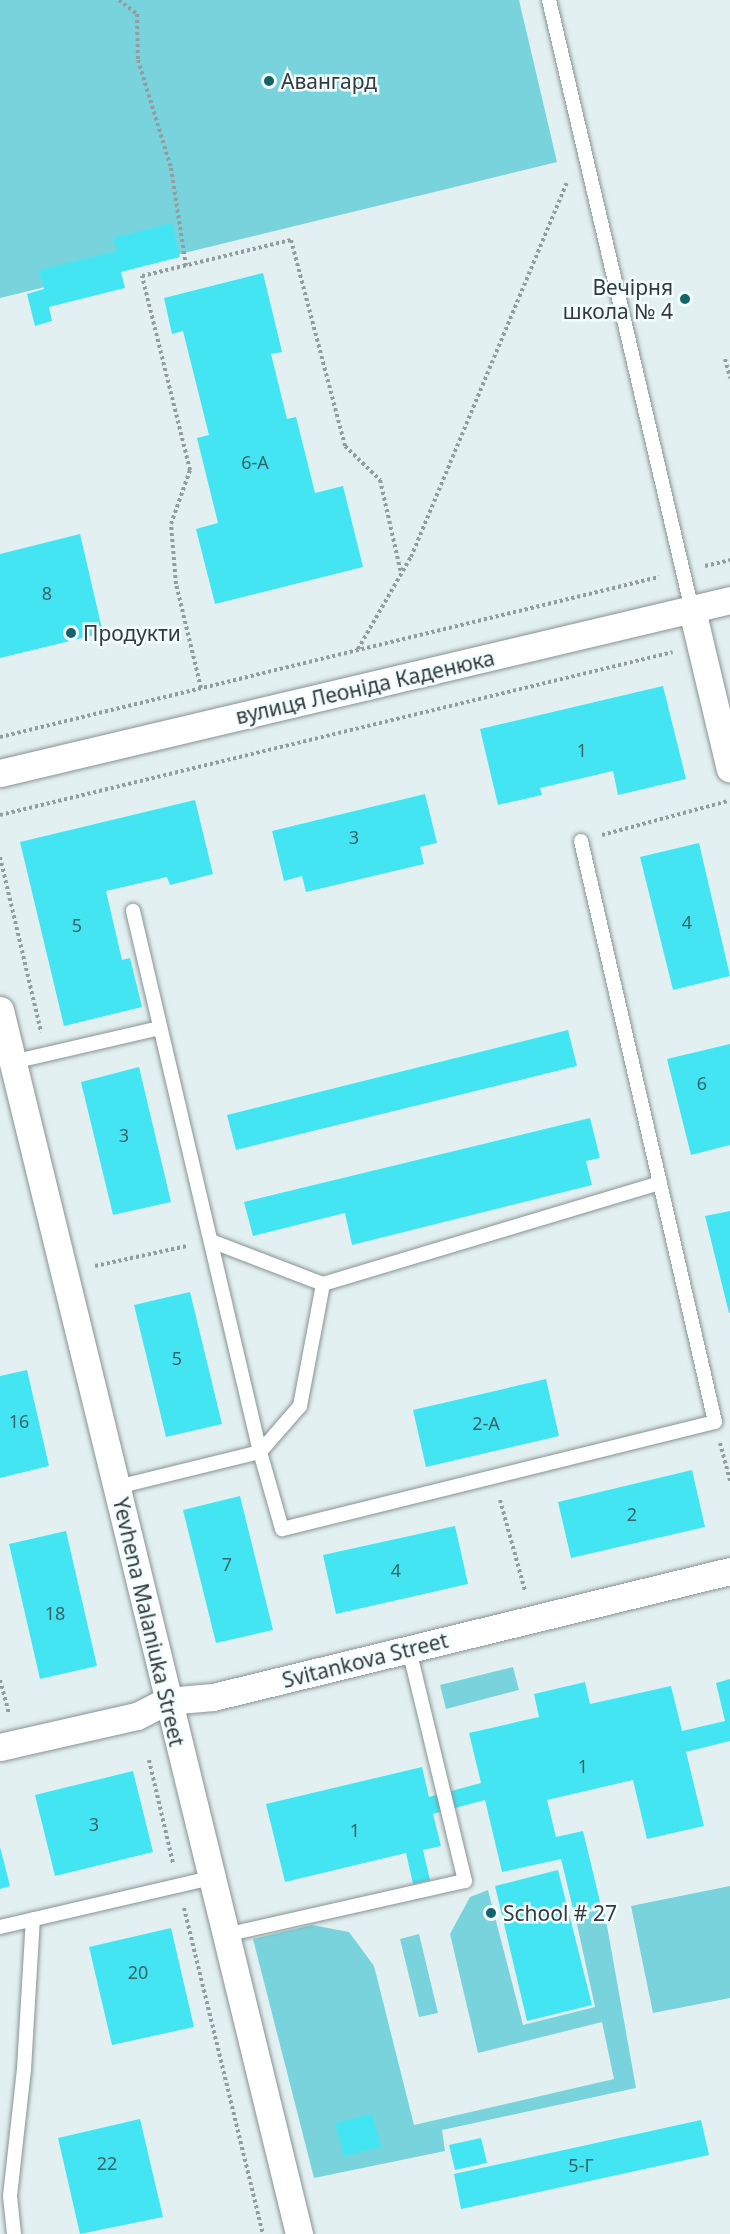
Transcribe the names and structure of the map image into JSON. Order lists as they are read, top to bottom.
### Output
{
  "streets": {
    "street": ["вулиця Леоніда Каденюка", "Yevhena Malaniuka Street", "Svitankova Street"]
  },
  "crossings": [
    ["Yevhena Malaniuka Street", "Svitankova Street"]
  ],
  "places": [
    "Авангард",
    "Вечірня школа № 4",
    "Продукти",
    "School # 27"
  ],
  "house_numbers": [
    "6-А",
    "8",
    "1",
    "3",
    "4",
    "5",
    "6",
    "3",
    "5",
    "16",
    "2-А",
    "2",
    "7",
    "4",
    "18",
    "1",
    "3",
    "1",
    "20",
    "22",
    "5-Г"
  ]
}
